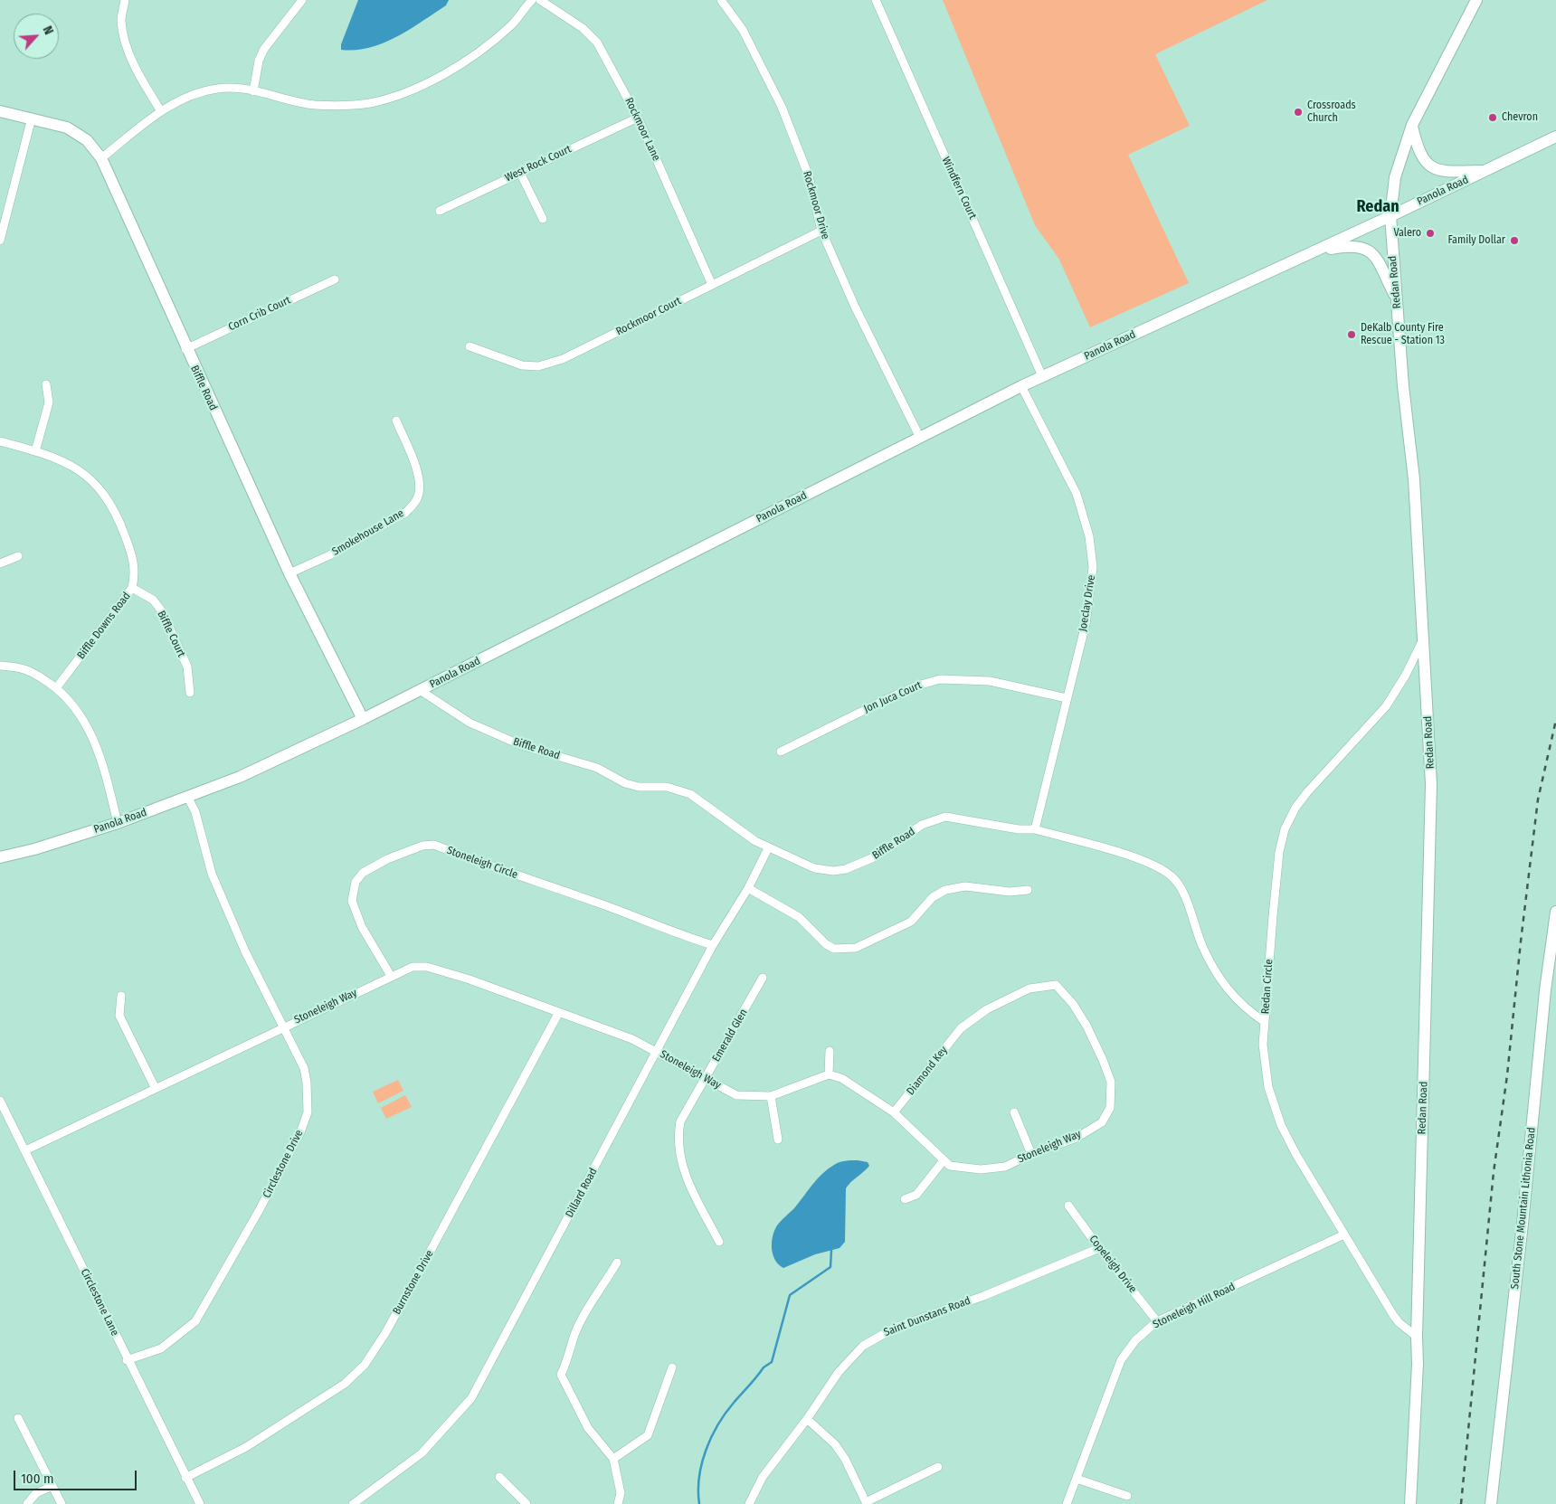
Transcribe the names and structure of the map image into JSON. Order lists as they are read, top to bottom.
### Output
{
  "streets": {
    "main road": [
      "Panola Road",
      "Redan Road",
      "Biffle Road",
      "South Stone Mountain Lithonia Road"
    ],
    "street": [
      "Rockmoor Lane",
      "West Rock Court",
      "Windfern Court",
      "Rockmoor Drive",
      "Corn Crib Court",
      "Rockmoor Court",
      "Smokehouse Lane",
      "Joeclay Drive",
      "Biffle Downs Road",
      "Biffle Court",
      "Jon Juca Court",
      "Stoneleigh Circle",
      "Redan Circle",
      "Stoneleigh Way",
      "Emerald Glen",
      "Diamond Key",
      "Circlestone Drive",
      "Dillard Road",
      "Copeleigh Drive",
      "Burnstone Drive",
      "Circlestone Lane",
      "Stoneleigh Hill Road",
      "Saint Dunstans Road"
    ]
  },
  "crossings": [
    ["Rockmoor Lane", "West Rock Court"],
    ["Rockmoor Lane", "Rockmoor Court"],
    ["Windfern Court", "Panola Road"],
    ["Panola Road", "Rockmoor Drive"],
    ["Panola Road", "Redan Road"],
    ["Panola Road", "Biffle Road"],
    ["Panola Road", "Joeclay Drive"],
    ["Panola Road", "Circlestone Drive"],
    ["Rockmoor Drive", "Rockmoor Court"],
    ["Redan Road", "Redan Circle"],
    ["Corn Crib Court", "Biffle Road"],
    ["Biffle Road", "Smokehouse Lane"],
    ["Biffle Road", "Joeclay Drive"],
    ["Biffle Road", "Redan Circle"],
    ["Biffle Road", "Dillard Road"],
    ["Joeclay Drive", "Jon Juca Court"],
    ["Biffle Downs Road", "Biffle Court"],
    ["Stoneleigh Circle", "Stoneleigh Way"],
    ["Stoneleigh Circle", "Dillard Road"],
    ["Redan Circle", "Stoneleigh Hill Road"],
    ["Stoneleigh Way", "Emerald Glen"],
    ["Stoneleigh Way", "Diamond Key"],
    ["Stoneleigh Way", "Circlestone Drive"],
    ["Stoneleigh Way", "Dillard Road"],
    ["Stoneleigh Way", "Burnstone Drive"],
    ["Stoneleigh Way", "Circlestone Lane"],
    ["Circlestone Drive", "Circlestone Lane"],
    ["Copeleigh Drive", "Stoneleigh Hill Road"],
    ["Copeleigh Drive", "Saint Dunstans Road"],
    ["Burnstone Drive", "Circlestone Lane"]
  ],
  "districts": ["Redan"],
  "places": [
    "Crossroads Church",
    "Chevron",
    "Valero",
    "Family Dollar",
    "DeKalb County Fire Rescue - Station 13"
  ],
  "scale_bar": "100 m",
  "north": "top right"
}
